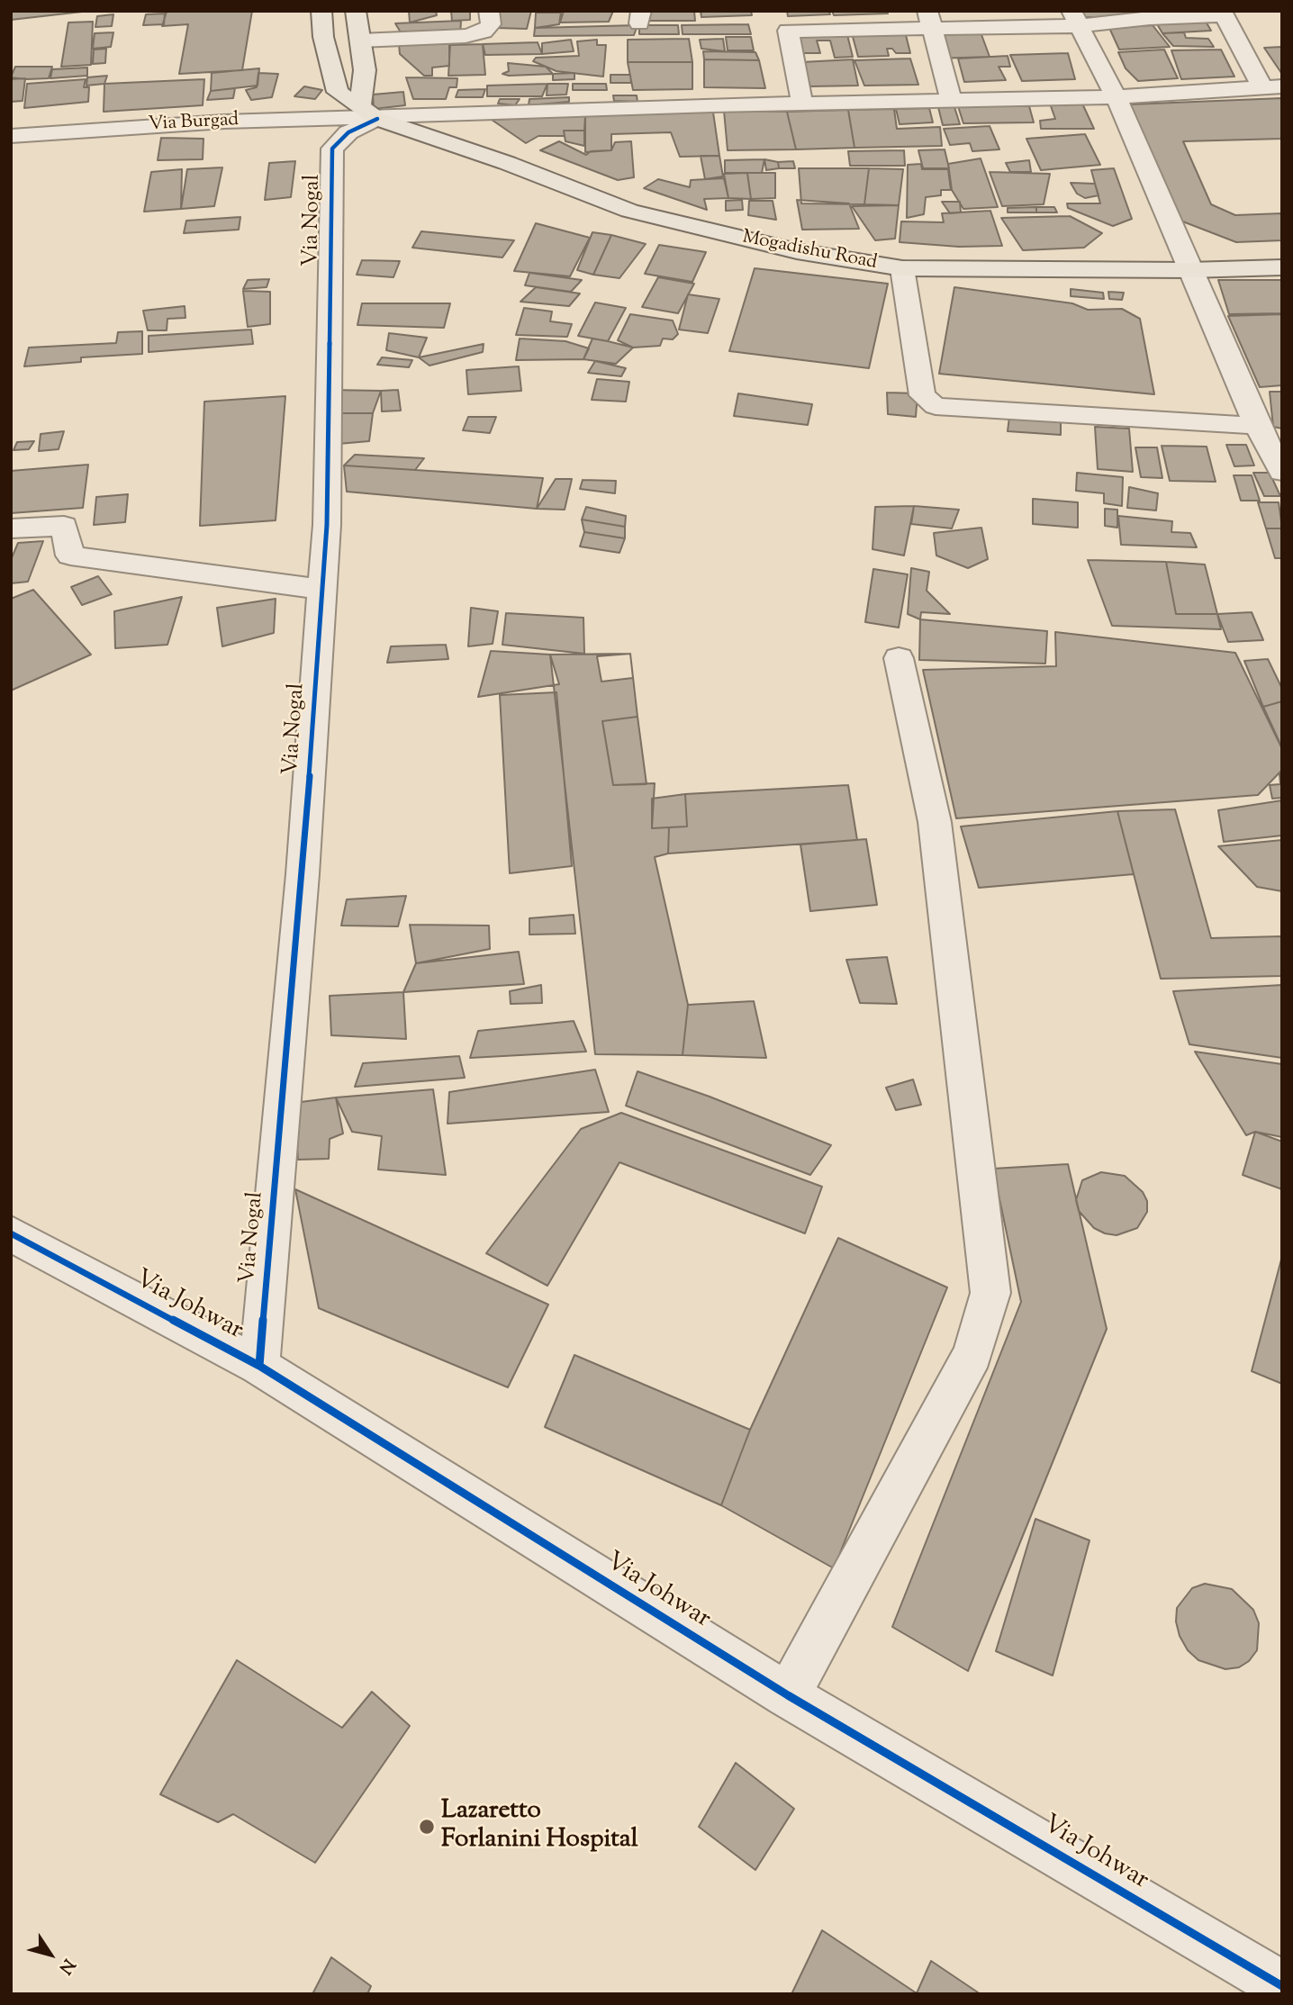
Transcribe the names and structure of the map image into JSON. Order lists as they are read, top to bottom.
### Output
{
  "streets": {
    "highway": ["Mogadishu Road"],
    "street": ["Via Burgad", "Via Nogal", "Via Johwar"]
  },
  "crossings": [
    ["Via Burgad", "Via Nogal"],
    ["Via Burgad", "Mogadishu Road"],
    ["Via Nogal", "Mogadishu Road"],
    ["Via Nogal", "Via Johwar"]
  ],
  "places": ["Lazaretto Forlanini Hospital"],
  "north": "bottom right"
}
